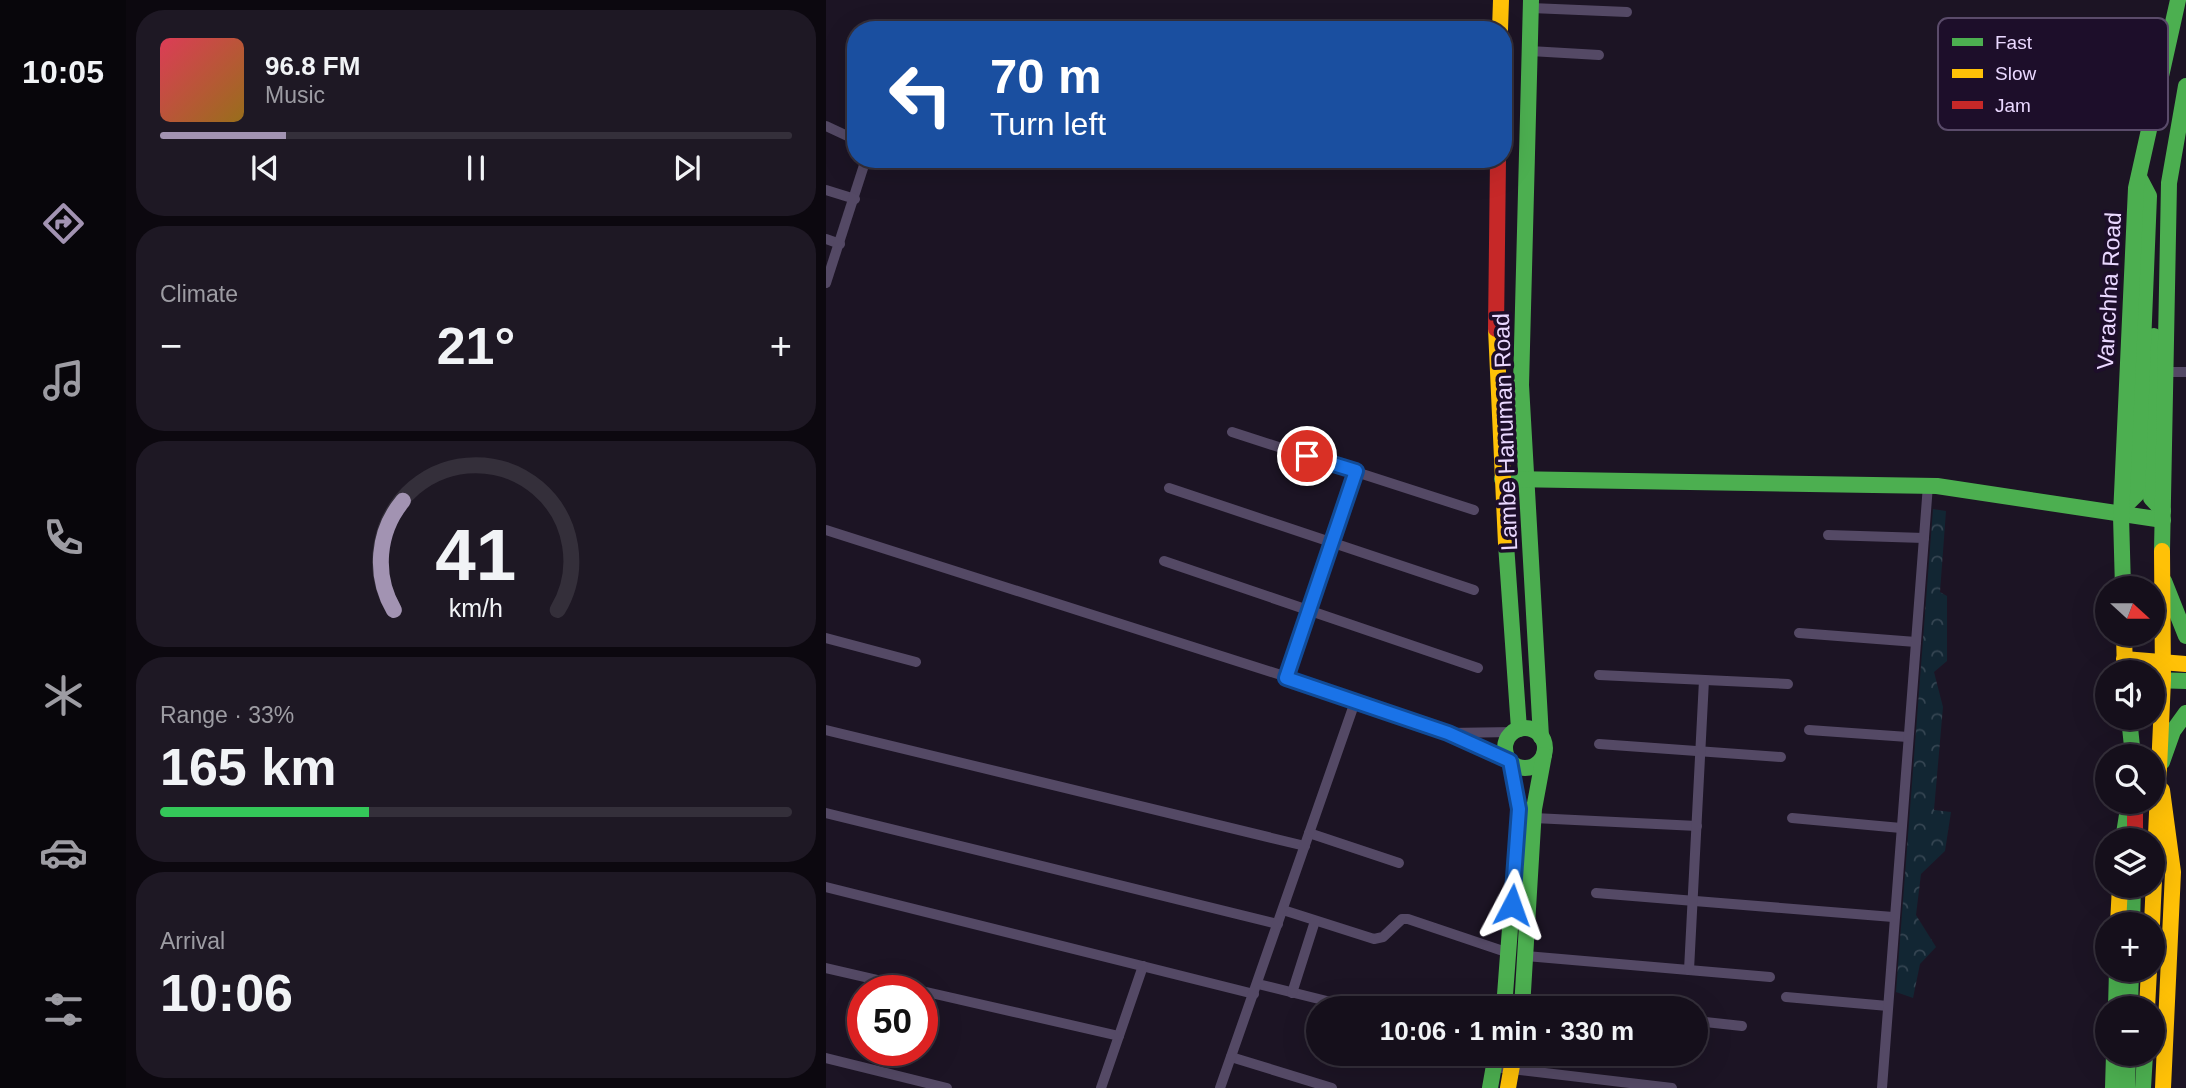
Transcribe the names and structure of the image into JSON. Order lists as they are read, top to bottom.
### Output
{
  "streets": {
    "main road": ["Varachha Road", "Lambe Hanuman Road"]
  },
  "legend": ["Fast", "Slow", "Jam"],
  "north": "right",
  "page": {
    "tabs": "10:05",
    "turn": ["70 m", "Turn left"],
    "song": ["96.8 FM", "Music"],
    "tile": [
      "Climate",
      ["Range · 33%", "165 km"],
      ["Arrival", "10:06"]
    ],
    "heat": ["−", "21°", "+"],
    "map_buttons": ["+", "−"],
    "limit": "50",
    "trip": "10:06 · 1 min · 330 m",
    "gauge": ["41", "km/h"]
  }
}
